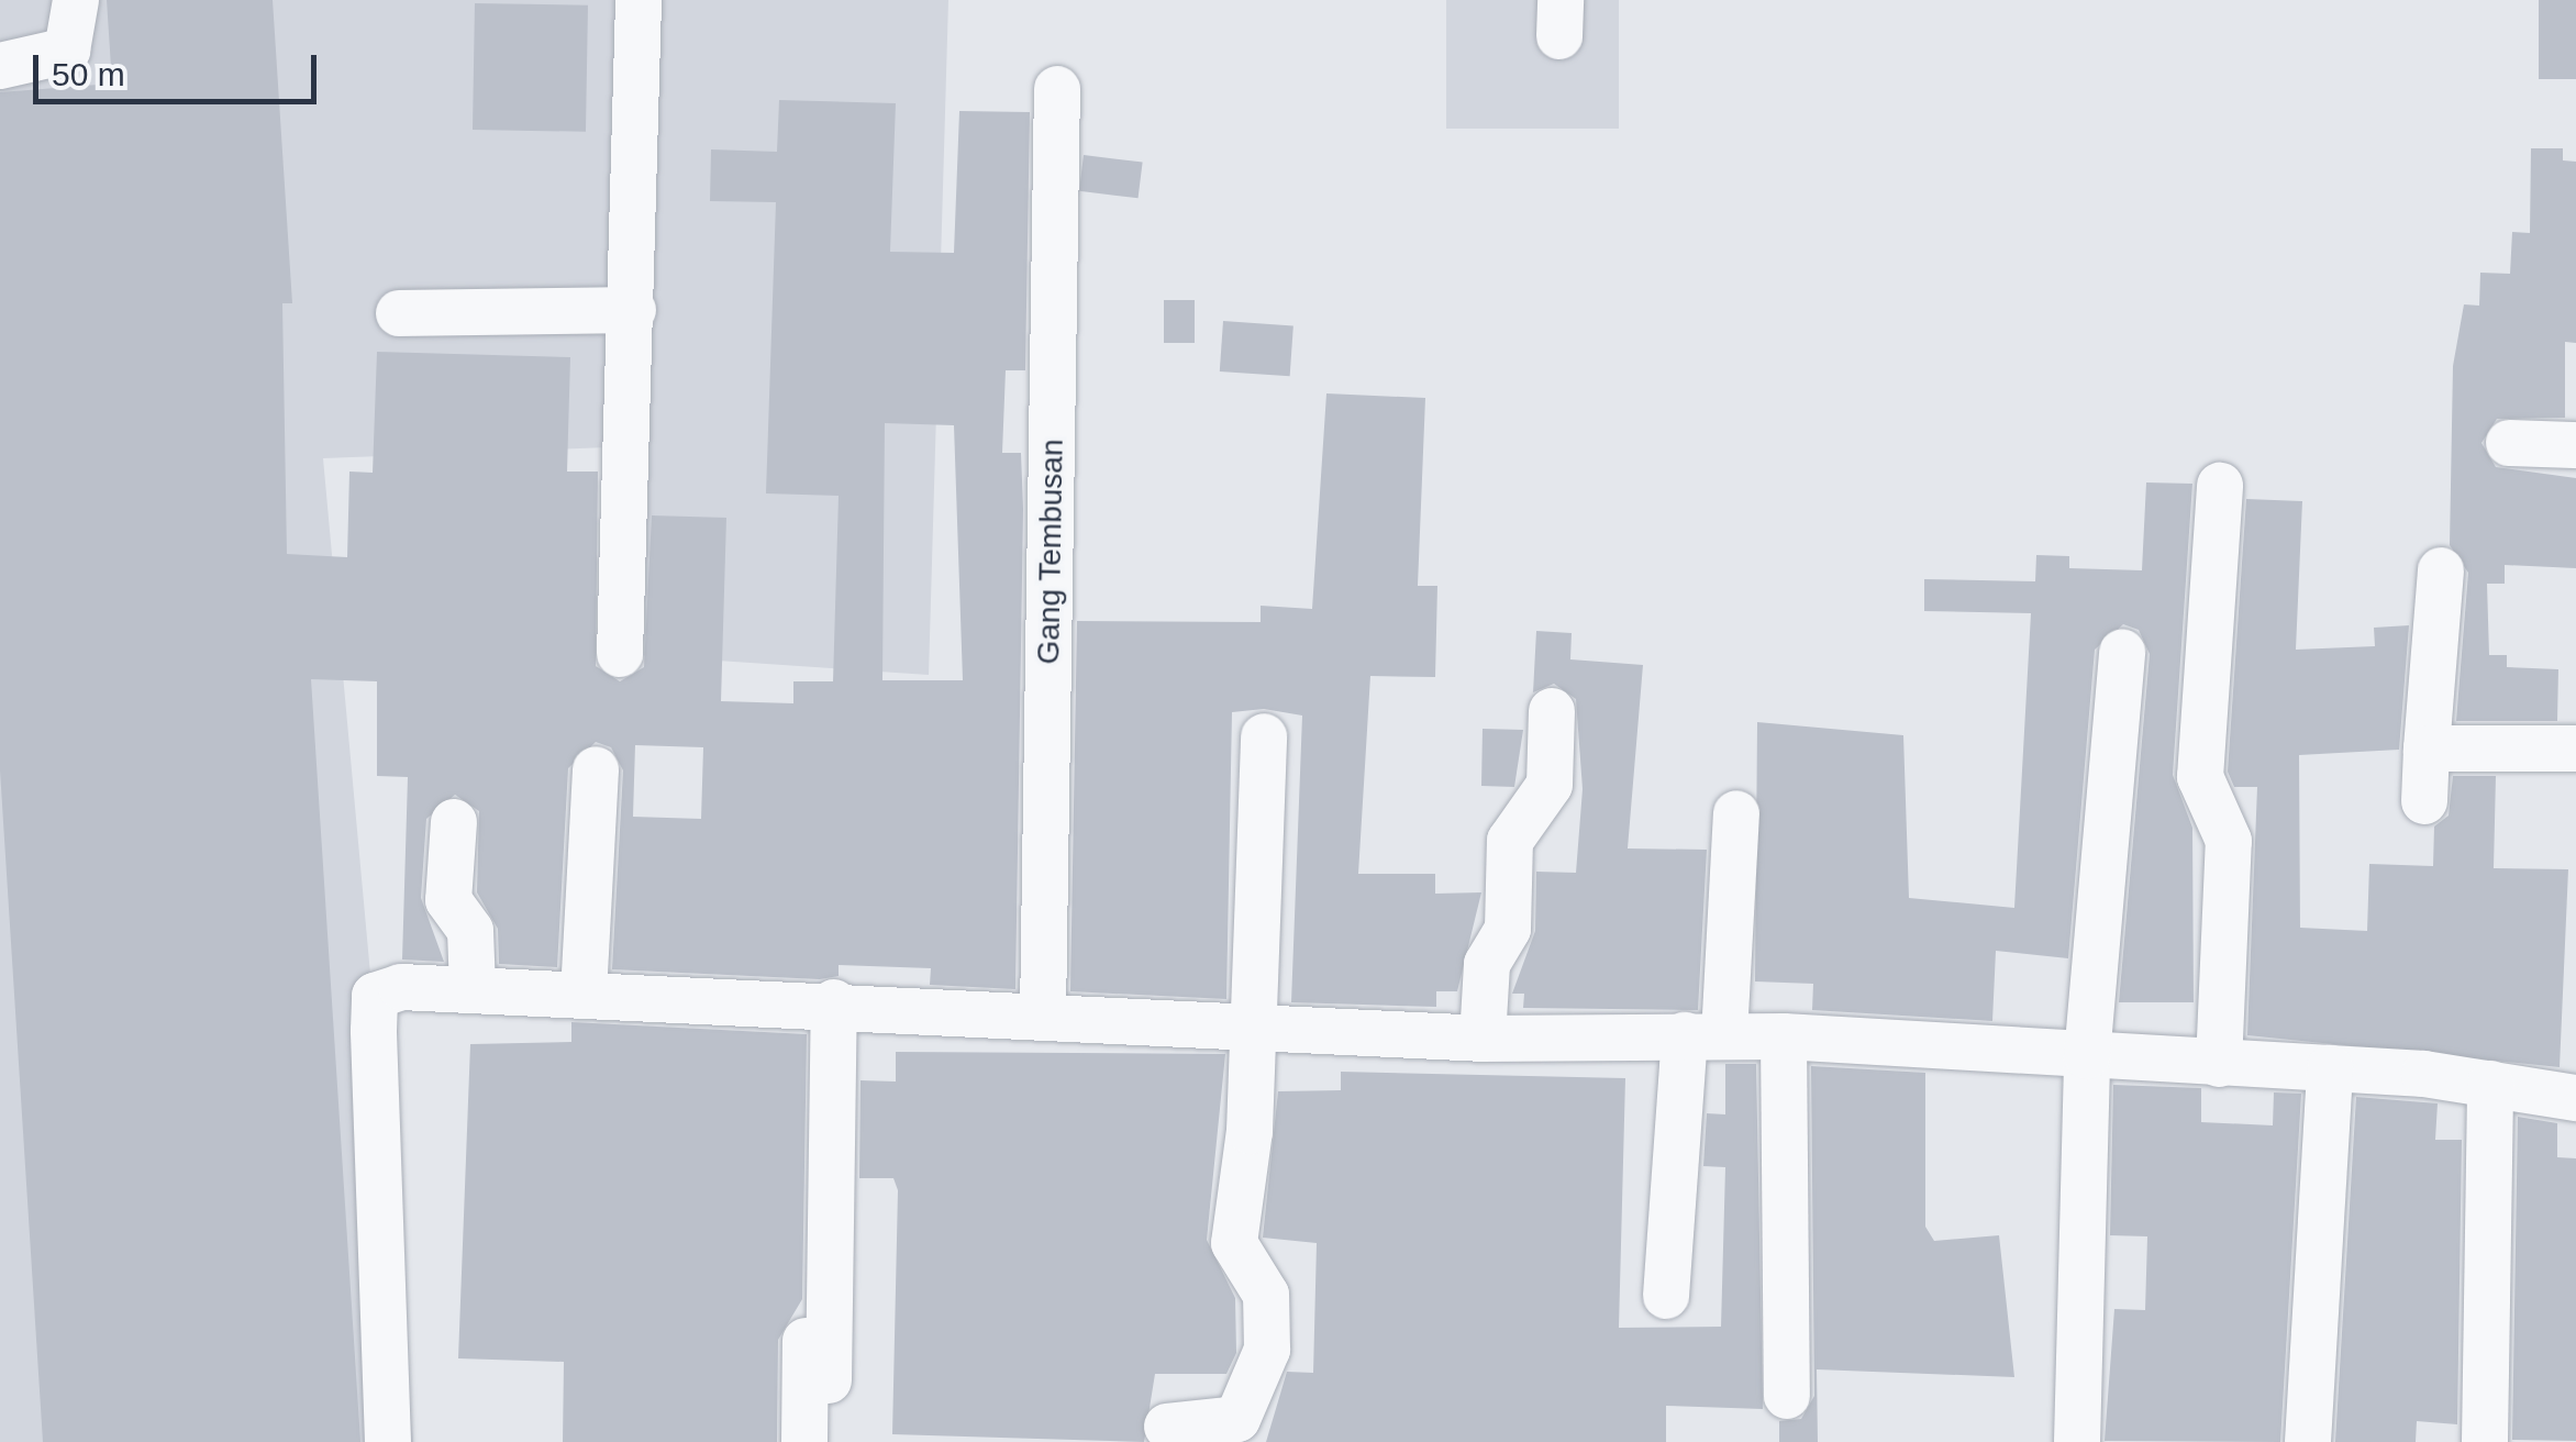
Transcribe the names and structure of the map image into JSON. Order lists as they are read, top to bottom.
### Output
{
  "streets": {
    "street": ["Gang Tembusan"]
  },
  "scale_bar": "50 m"
}
